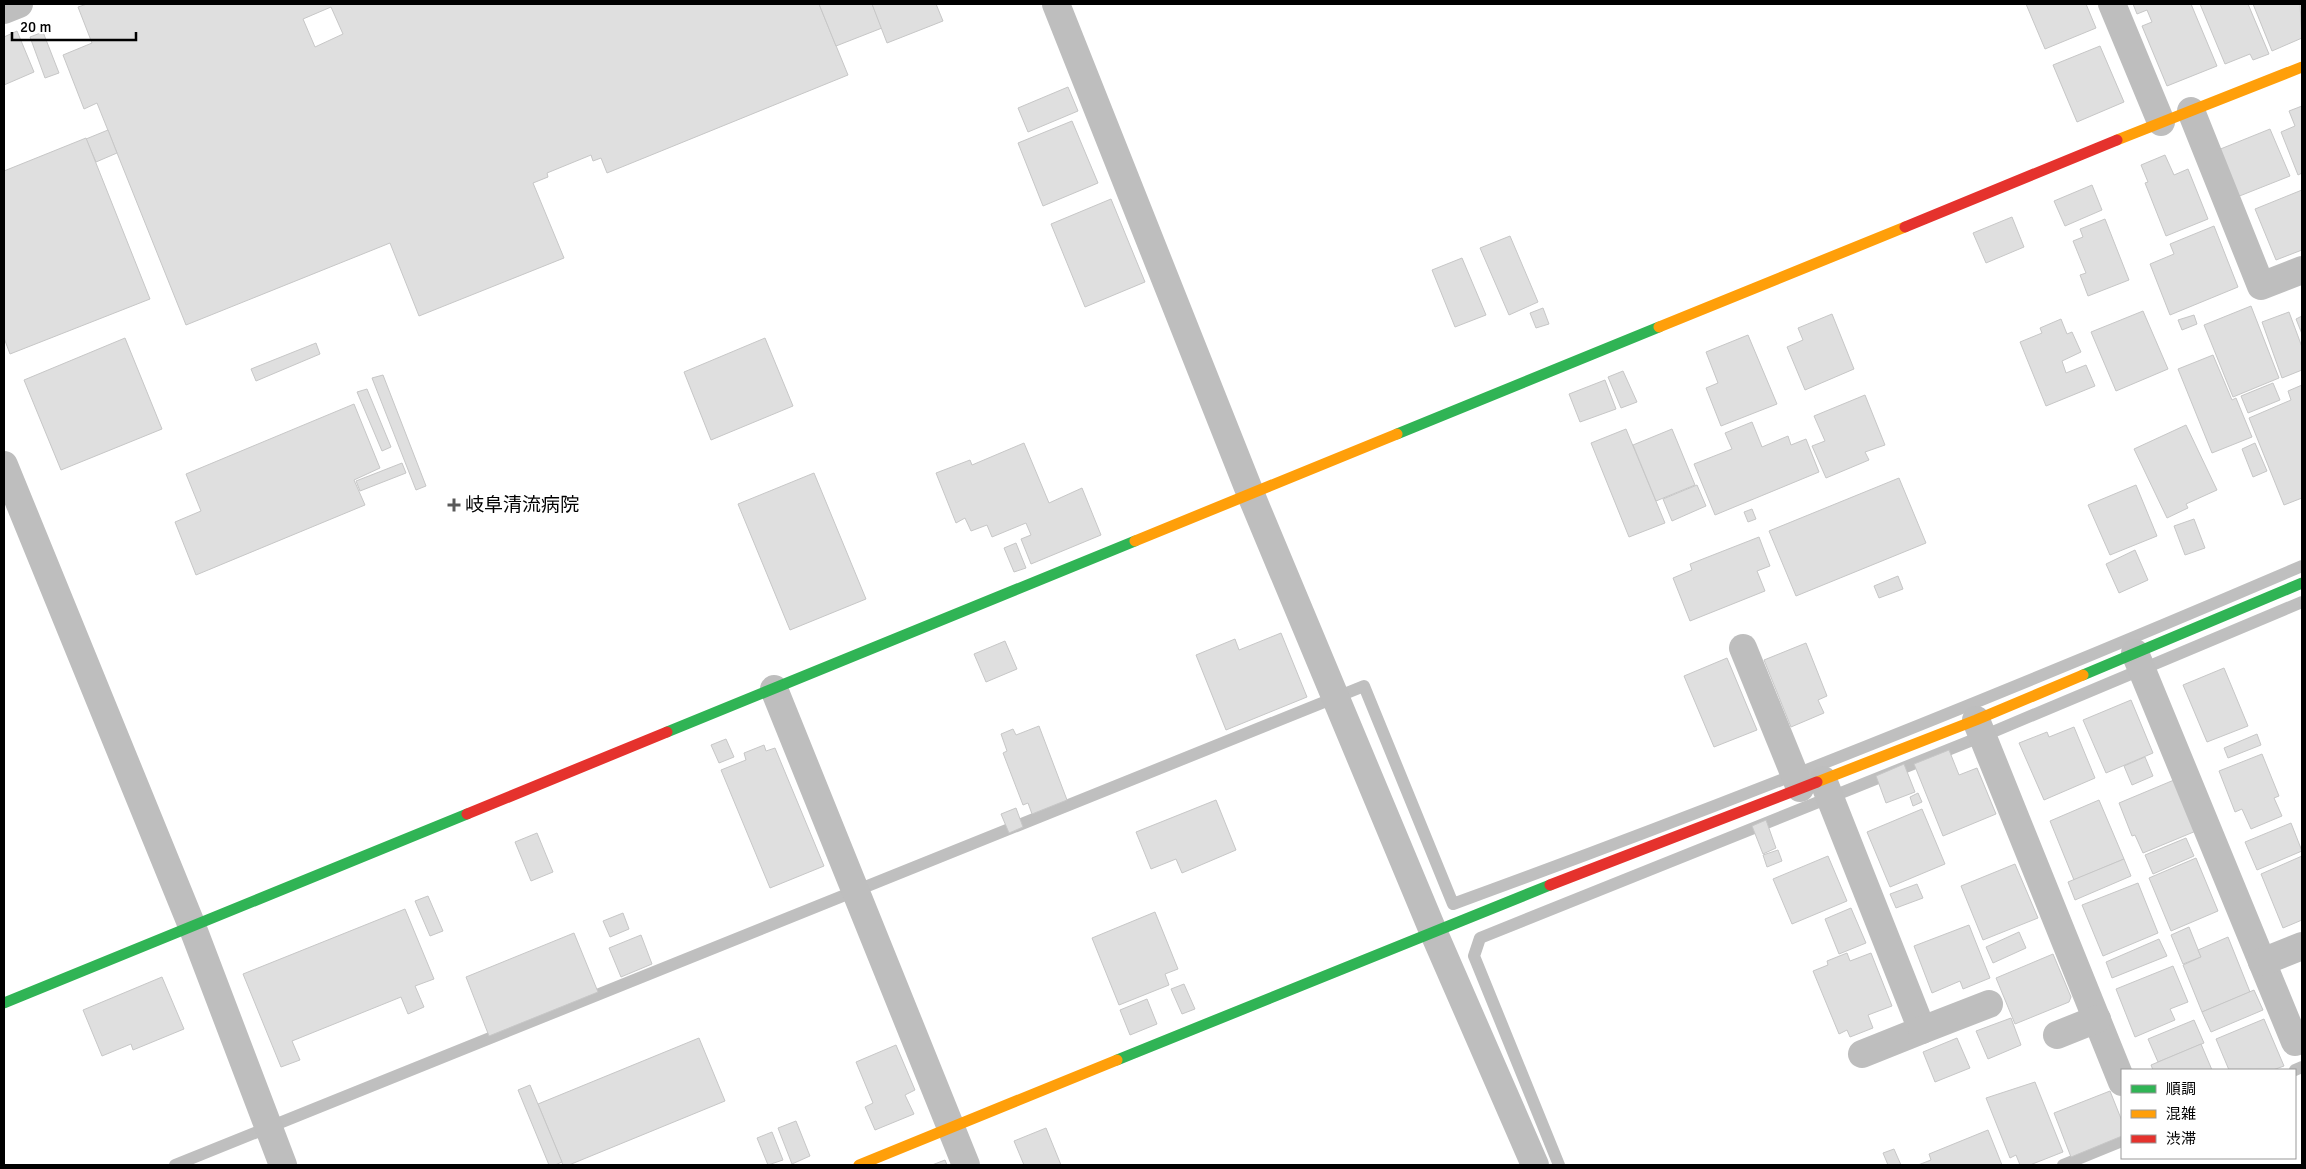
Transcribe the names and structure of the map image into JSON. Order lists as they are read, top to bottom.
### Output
{
  "places": {
    "health": ["岐阜清流病院"]
  },
  "legend": ["順調", "混雑", "渋滞"],
  "scale_bar": "20 m"
}
